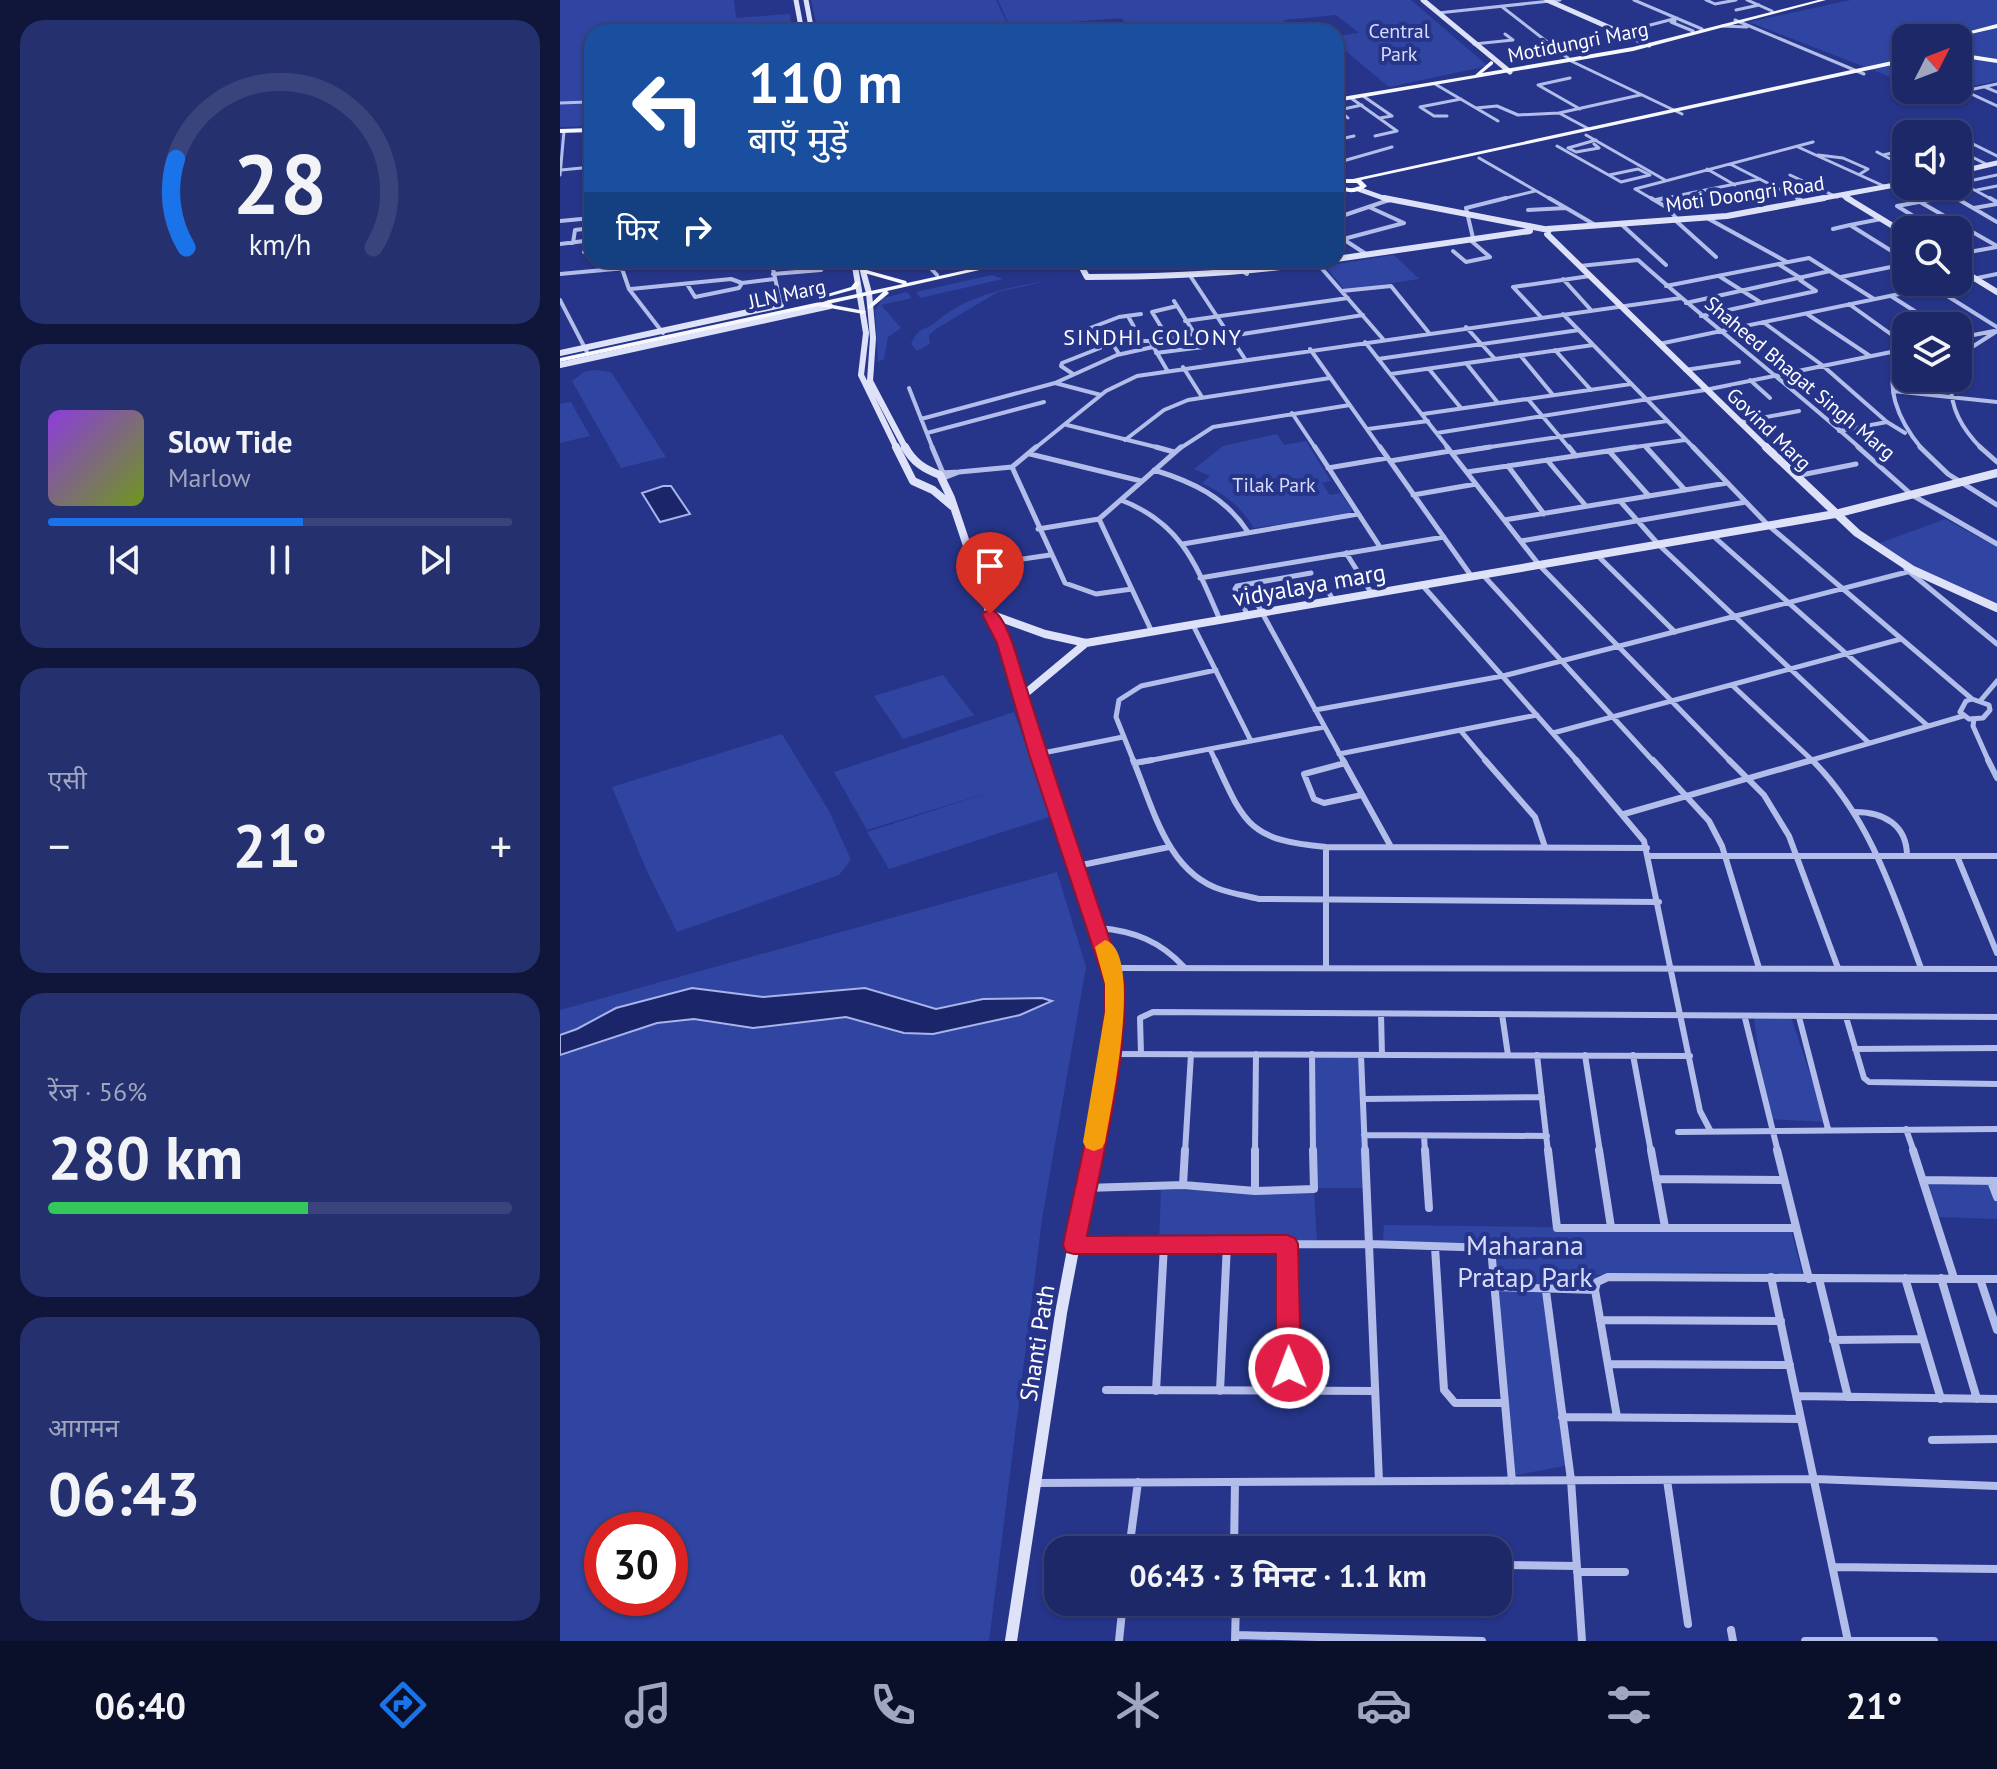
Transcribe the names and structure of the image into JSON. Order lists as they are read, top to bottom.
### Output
{
  "streets": {
    "main road": ["Motidungri Marg", "JLN Marg"],
    "street": [
      "Moti Doongri Road",
      "Shaheed Bhagat Singh Marg",
      "Govind Marg",
      "vidyalaya marg",
      "Shanti Path"
    ]
  },
  "crossings": [
    ["Moti Doongri Road", "Govind Marg"],
    ["Shaheed Bhagat Singh Marg", "Govind Marg"],
    ["Shaheed Bhagat Singh Marg", "vidyalaya marg"],
    ["Govind Marg", "vidyalaya marg"]
  ],
  "districts": ["SINDHI COLONY"],
  "parks": ["Central Park", "Tilak Park", "Maharana Pratap Park"],
  "north": "top right",
  "page": {
    "turn": ["110 m", "बाएँ मुड़ें"],
    "then": "फिर",
    "song": ["Slow Tide", "Marlow"],
    "tile": [
      "एसी",
      ["रेंज · 56%", "280 km"],
      ["आगमन", "06:43"]
    ],
    "heat": ["−", "21°", "+"],
    "limit": "30",
    "trip": "06:43 · 3 मिनट · 1.1 km",
    "tabs": ["06:40", "21°"],
    "gauge": ["28", "km/h"]
  }
}
